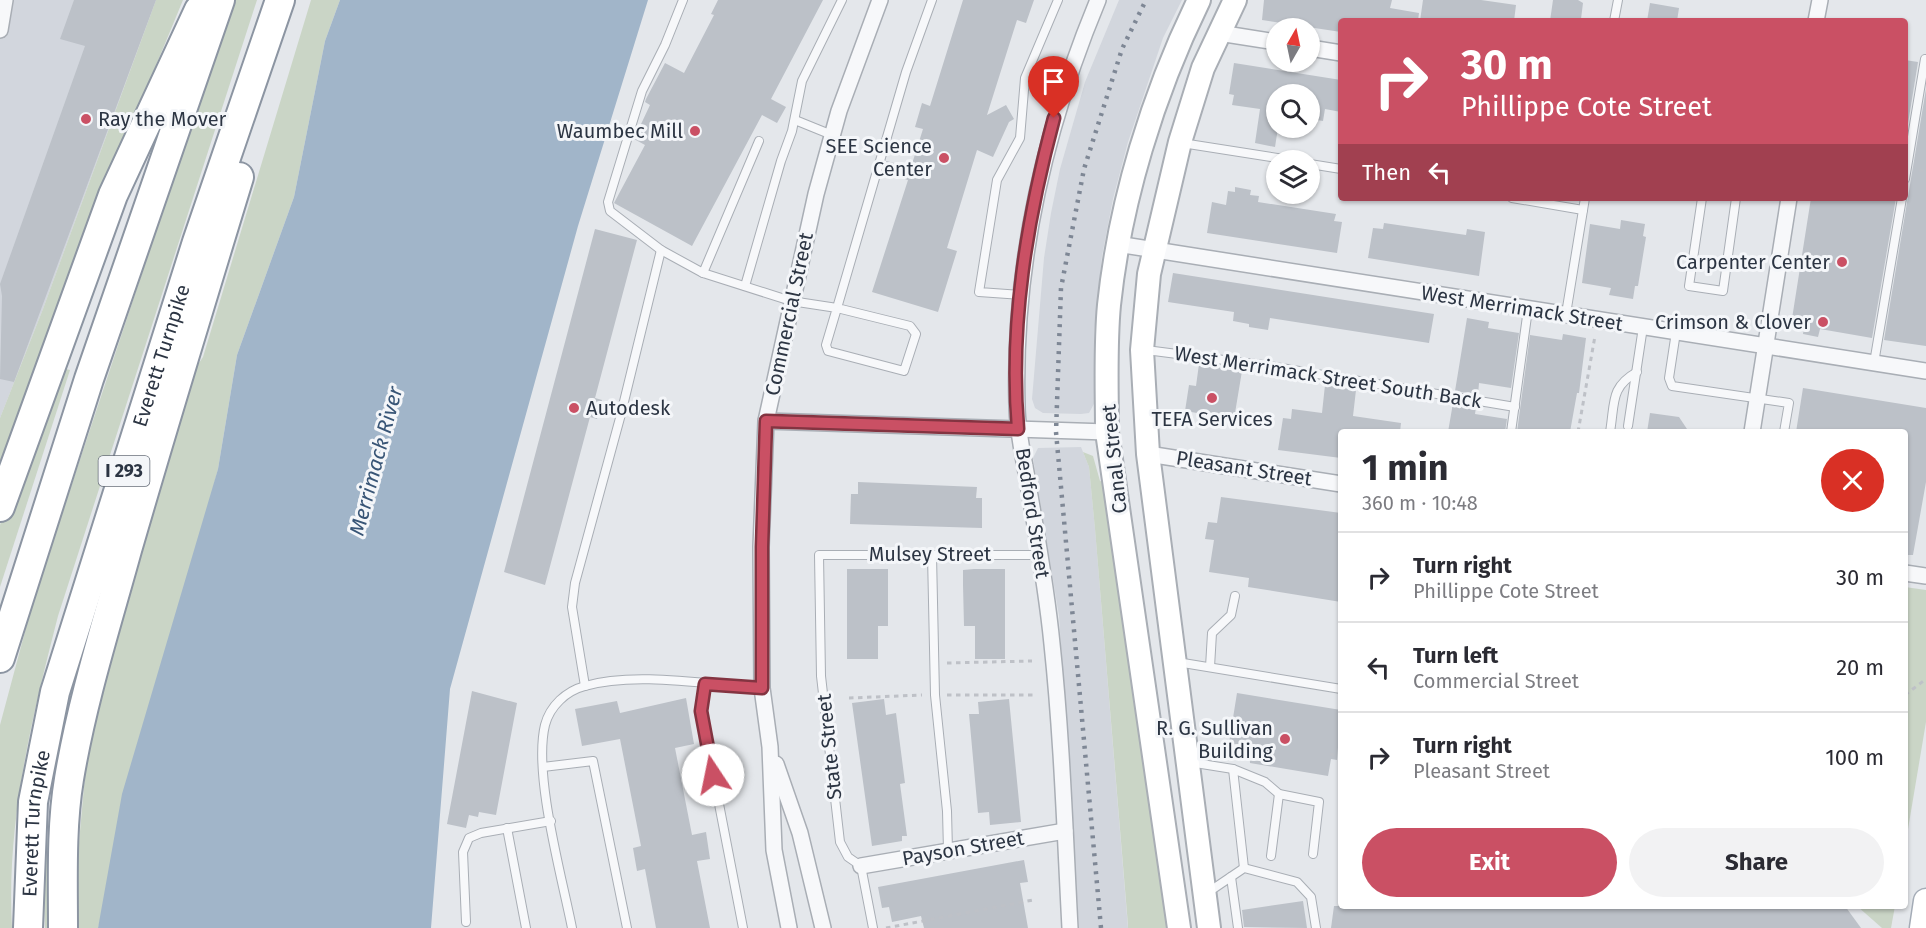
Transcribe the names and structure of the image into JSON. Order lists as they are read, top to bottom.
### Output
{
  "streets": {
    "highway": ["Everett Turnpike", "I 293"],
    "street": [
      "West Merrimack Street",
      "Commercial Street",
      "Canal Street",
      "Pleasant Street",
      "Bedford Street",
      "Payson Street"
    ],
    "lane": ["West Merrimack Street South Back", "Mulsey Street", "State Street"]
  },
  "crossings": [
    ["West Merrimack Street", "Canal Street"],
    ["West Merrimack Street South Back", "Canal Street"],
    ["Canal Street", "Pleasant Street"],
    ["Bedford Street", "Mulsey Street"],
    ["Bedford Street", "Payson Street"],
    ["Mulsey Street", "State Street"],
    ["State Street", "Payson Street"]
  ],
  "water": ["Merrimack River"],
  "places": [
    "Ray the Mover",
    "Waumbec Mill",
    "SEE Science Center",
    "Carpenter Center",
    "Crimson & Clover",
    "TEFA Services",
    "Autodesk",
    "R. G. Sullivan Building"
  ],
  "north": "top",
  "page": {
    "turn": ["30 m", "Phillippe Cote Street"],
    "then": "Then",
    "heading": ["1 min", "360 m · 10:48"],
    "list": [
      {
        "name": "Turn right",
        "note": "Phillippe Cote Street",
        "value": "30 m"
      },
      {
        "name": "Turn left",
        "note": "Commercial Street",
        "value": "20 m"
      },
      {
        "name": "Turn right",
        "note": "Pleasant Street",
        "value": "100 m"
      }
    ],
    "buttons": ["Exit", "Share"]
  }
}
